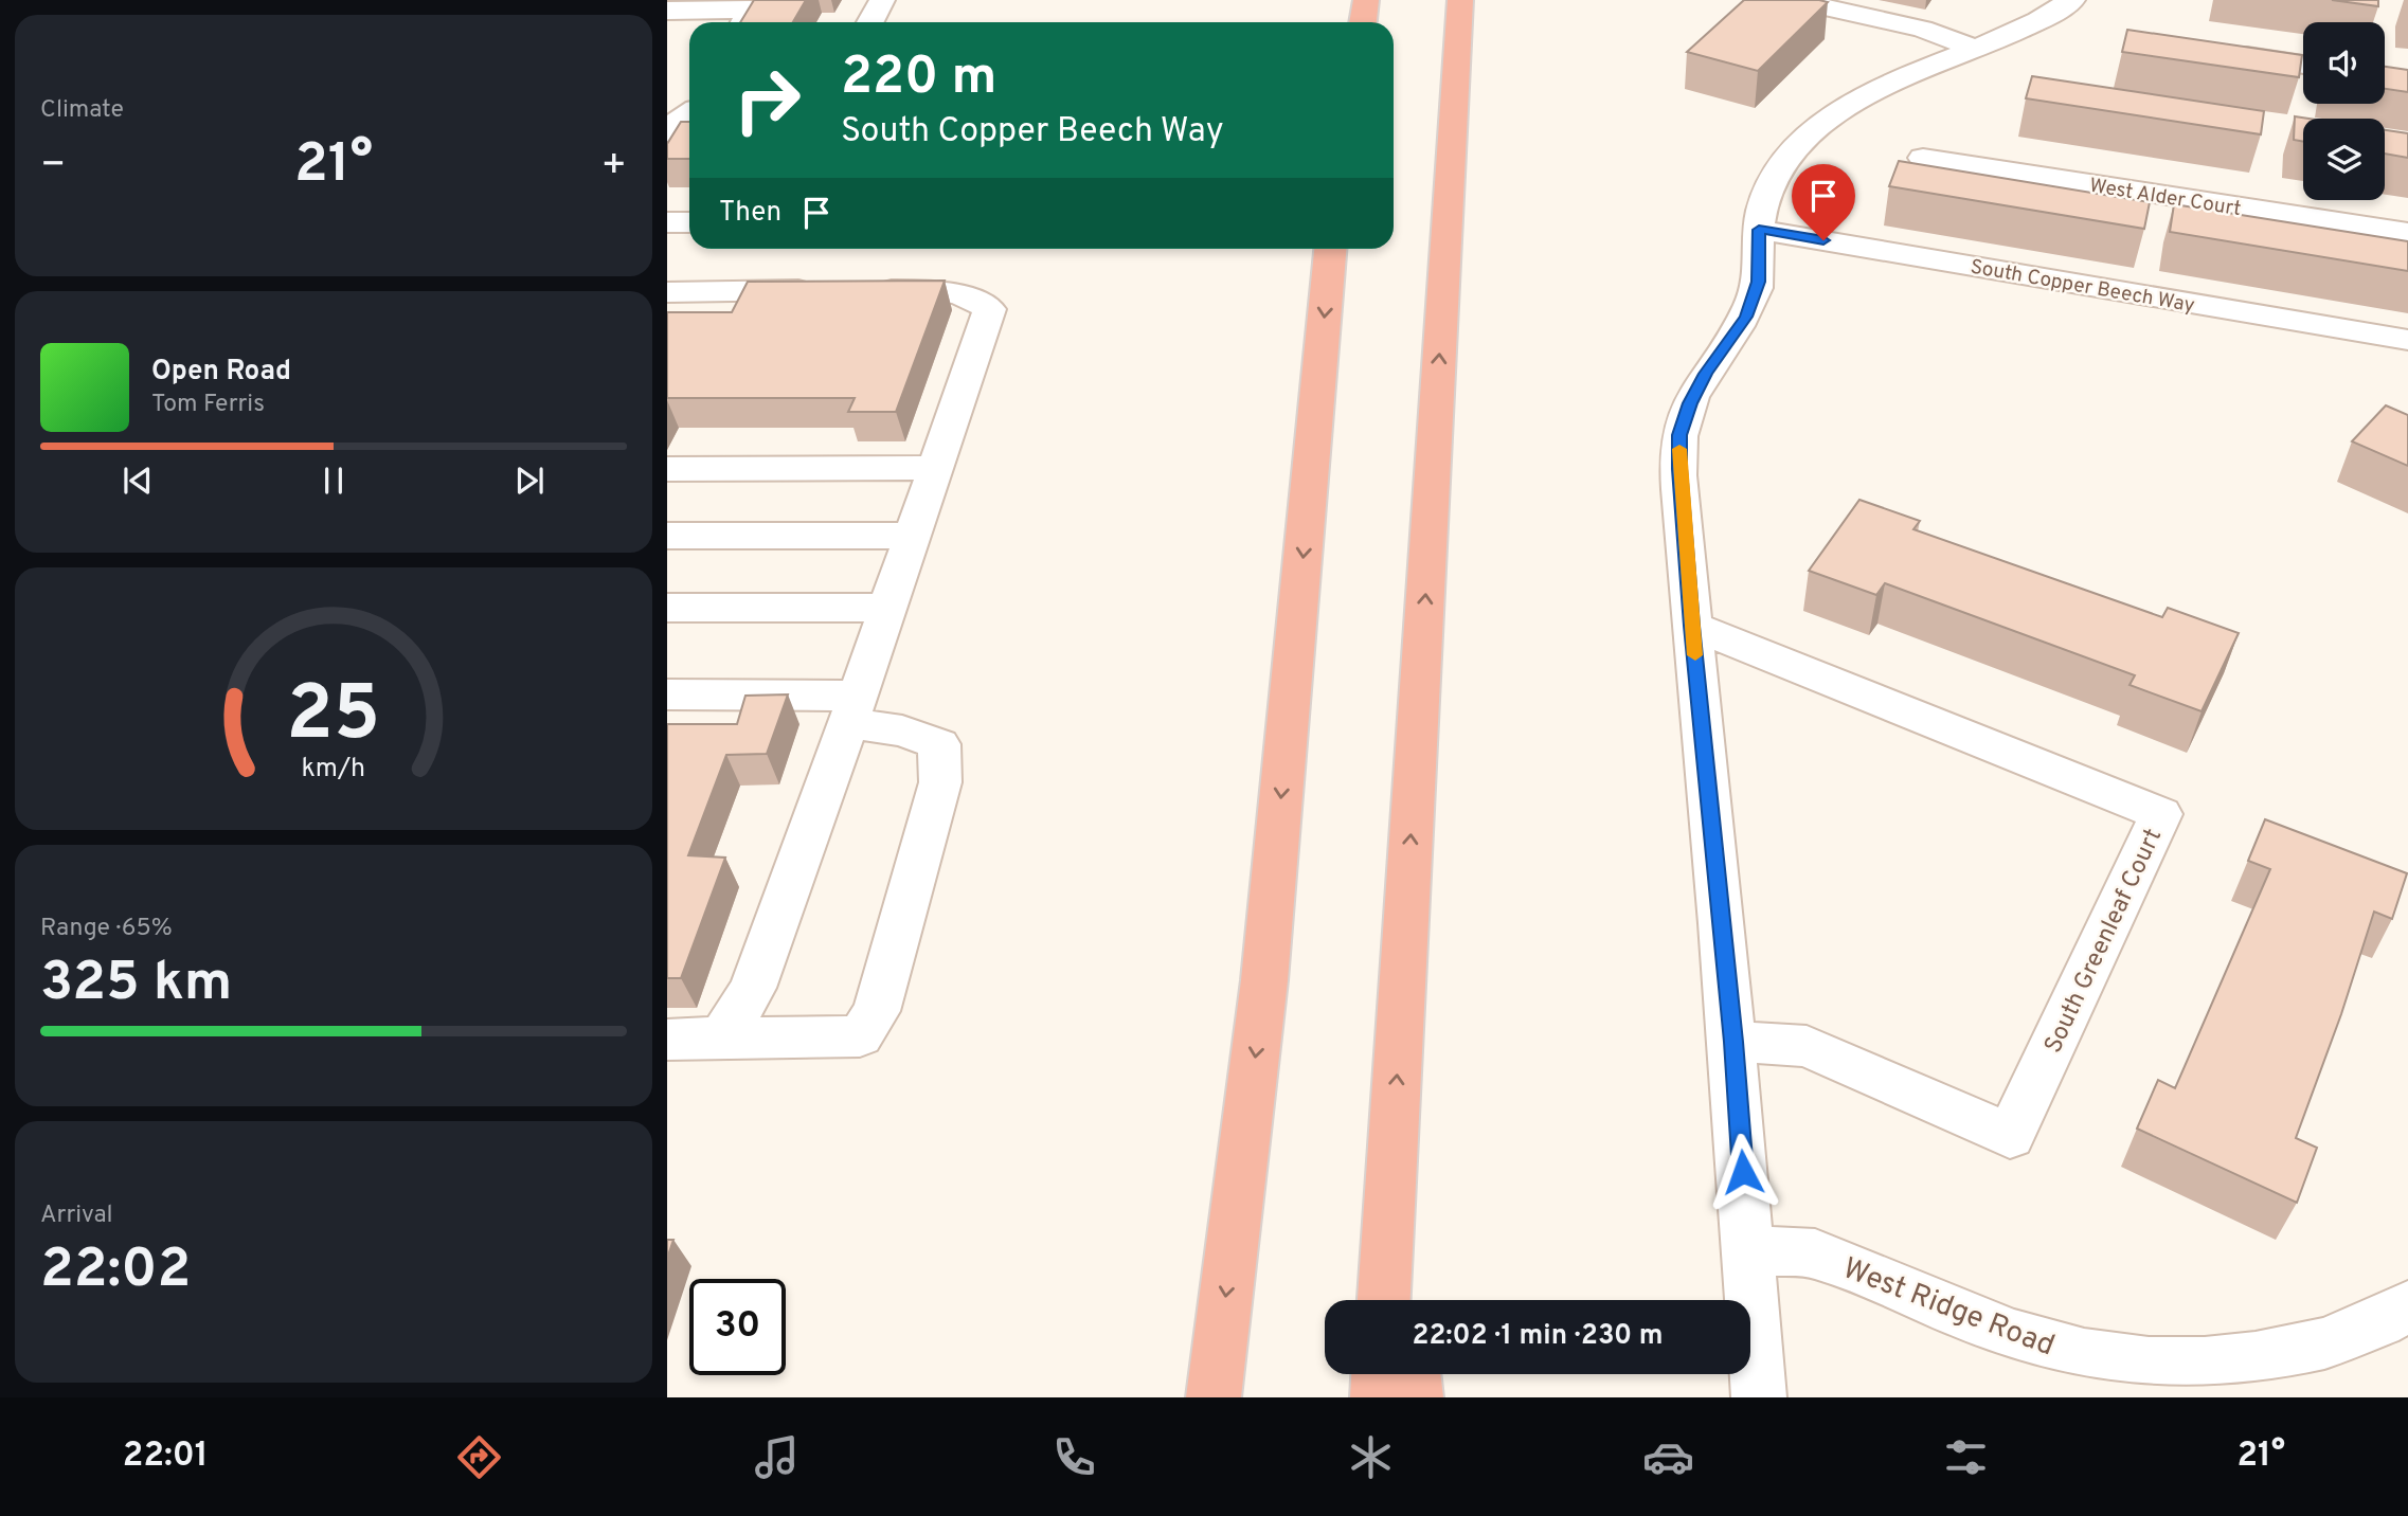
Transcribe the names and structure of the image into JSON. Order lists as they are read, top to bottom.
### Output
{
  "streets": {
    "street": [
      "West Alder Court",
      "South Copper Beech Way",
      "South Greenleaf Court",
      "West Ridge Road"
    ]
  },
  "page": {
    "tile": [
      "Climate",
      ["Range · 65%", "325 km"],
      ["Arrival", "22:02"]
    ],
    "turn": ["220 m", "South Copper Beech Way"],
    "heat": ["−", "21°", "+"],
    "then": "Then",
    "song": ["Open Road", "Tom Ferris"],
    "limit": "30",
    "trip": "22:02 · 1 min · 230 m",
    "tabs": ["22:01", "21°"],
    "gauge": ["25", "km/h"]
  }
}
